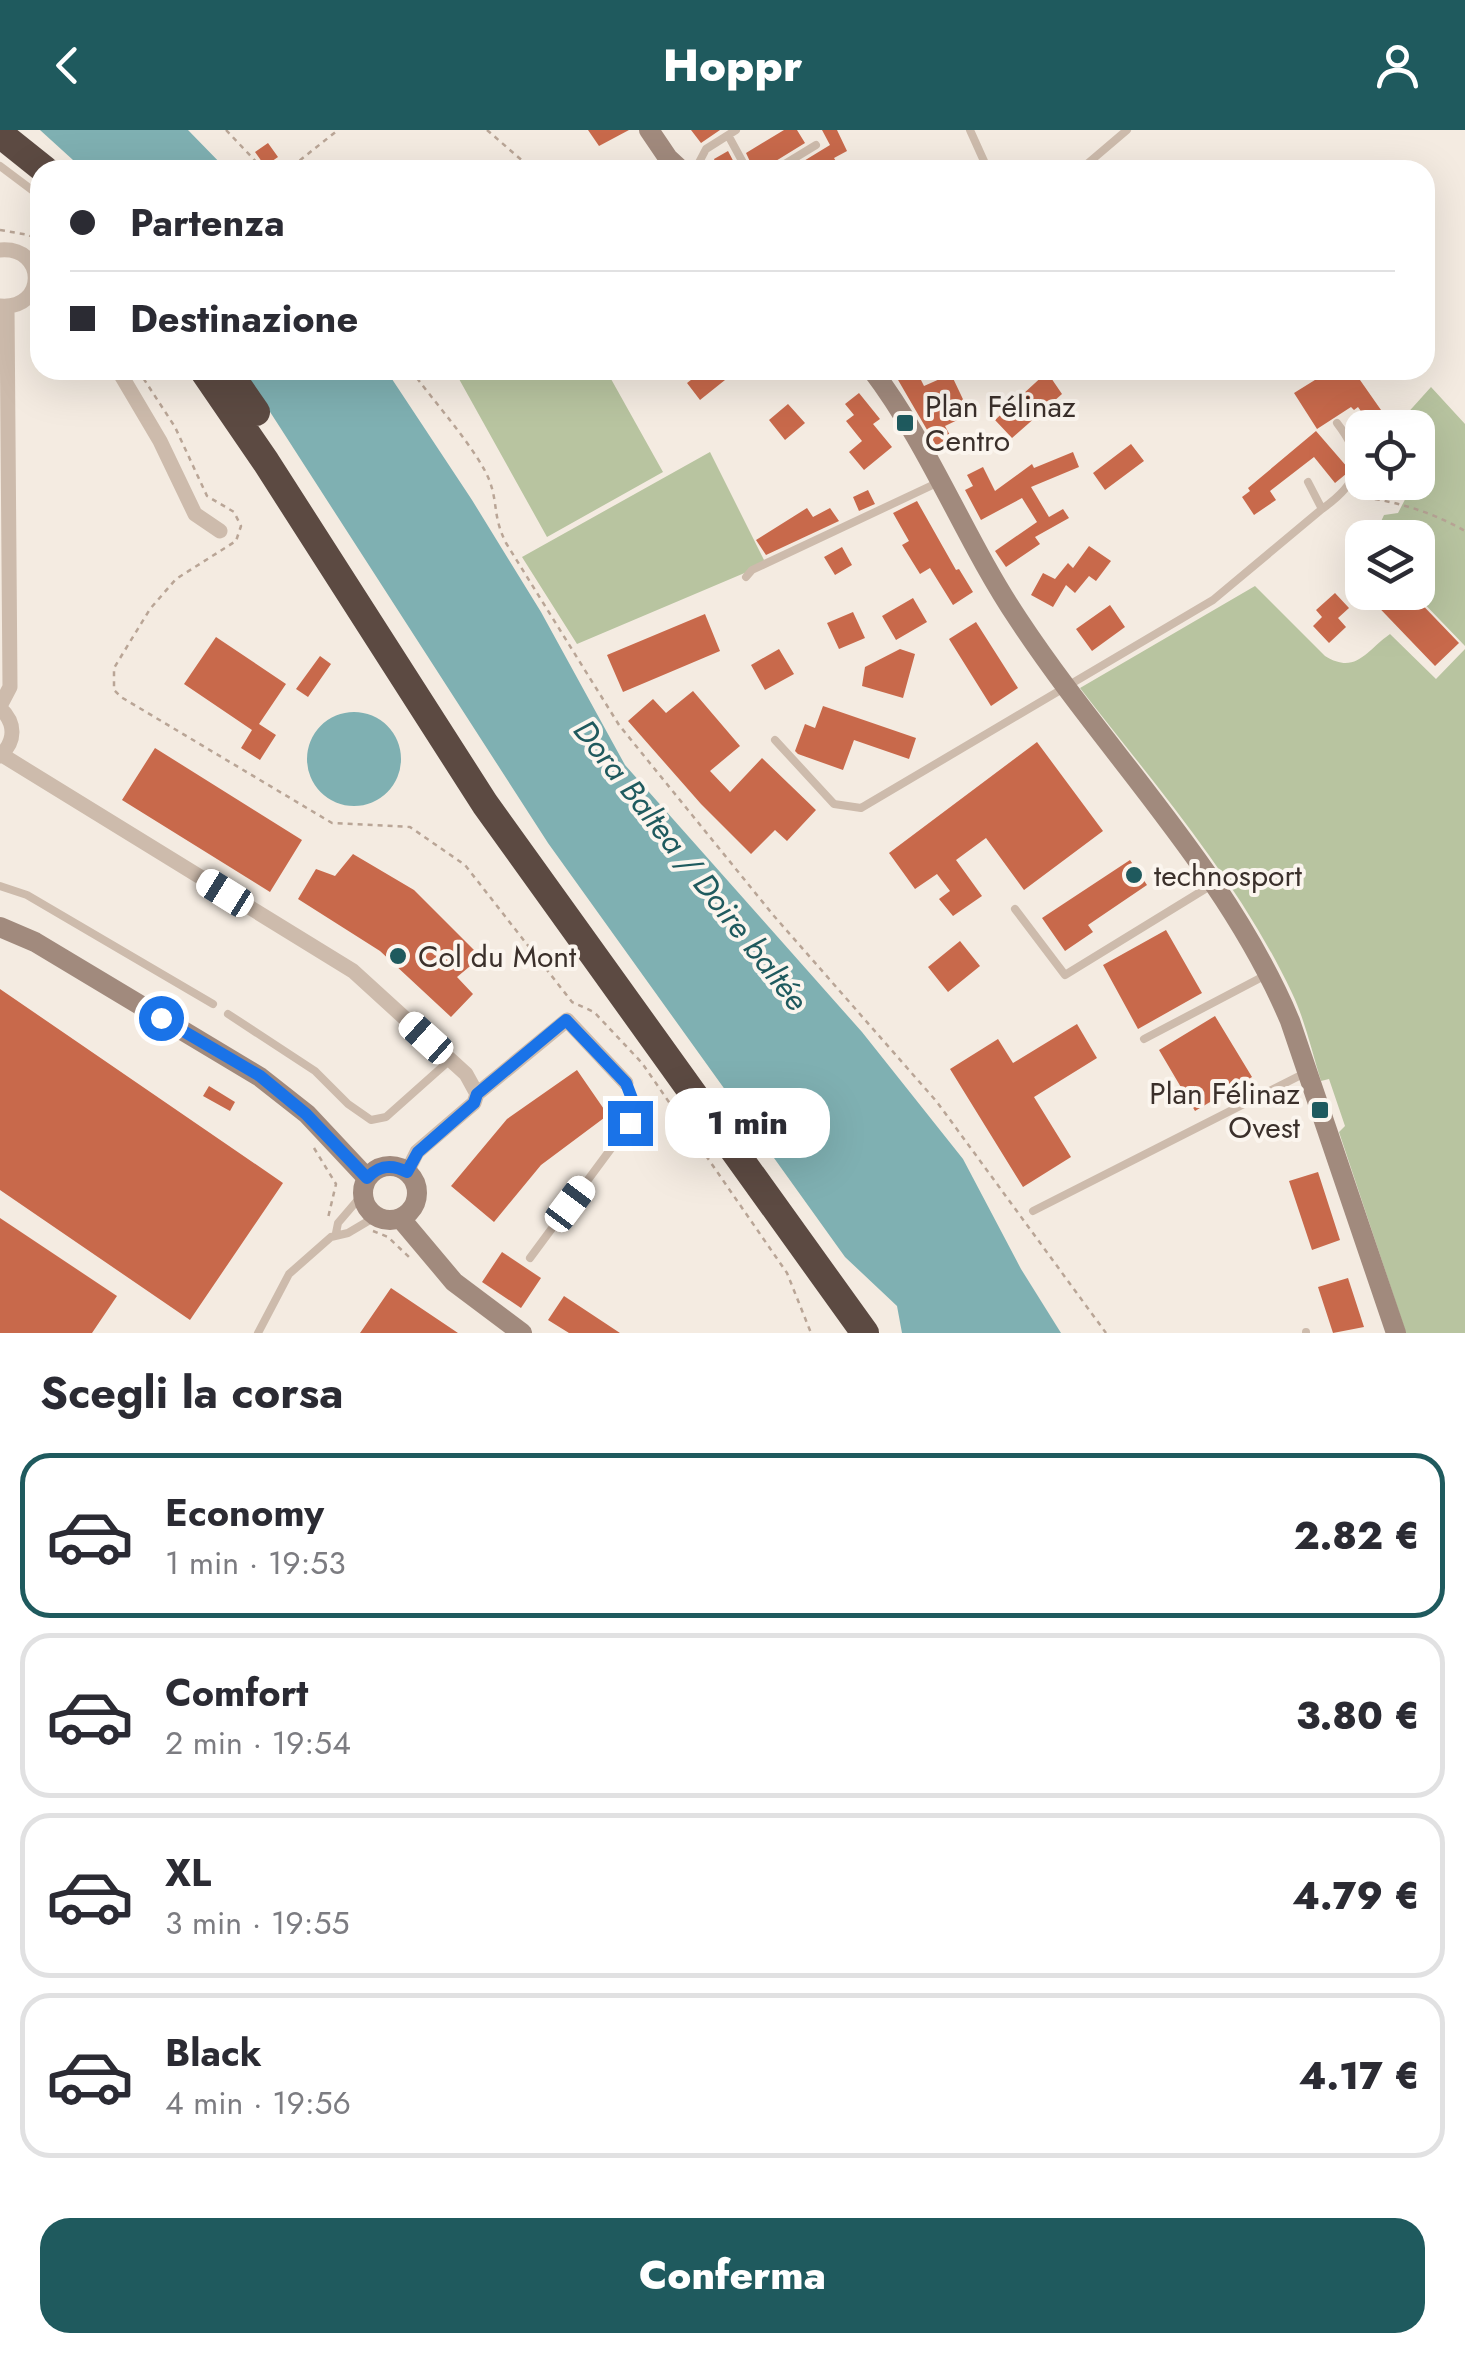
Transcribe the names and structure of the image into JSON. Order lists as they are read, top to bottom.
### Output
{
  "water": ["Dora Baltea / Doire baltée"],
  "places": {
    "transit": ["Plan Félinaz Centro", "Plan Félinaz Ovest"],
    "other": ["technosport", "Col du Mont"]
  },
  "page": {
    "header": "Hoppr",
    "banner": ["Partenza", "Destinazione"],
    "bubble": "1 min",
    "heading": "Scegli la corsa",
    "list": [
      {
        "name": "Economy",
        "note": "1 min · 19:53",
        "value": "2.82 €"
      },
      {
        "name": "Comfort",
        "note": "2 min · 19:54",
        "value": "3.80 €"
      },
      {
        "name": "XL",
        "note": "3 min · 19:55",
        "value": "4.79 €"
      },
      {
        "name": "Black",
        "note": "4 min · 19:56",
        "value": "4.17 €"
      }
    ],
    "buttons": "Conferma"
  }
}
